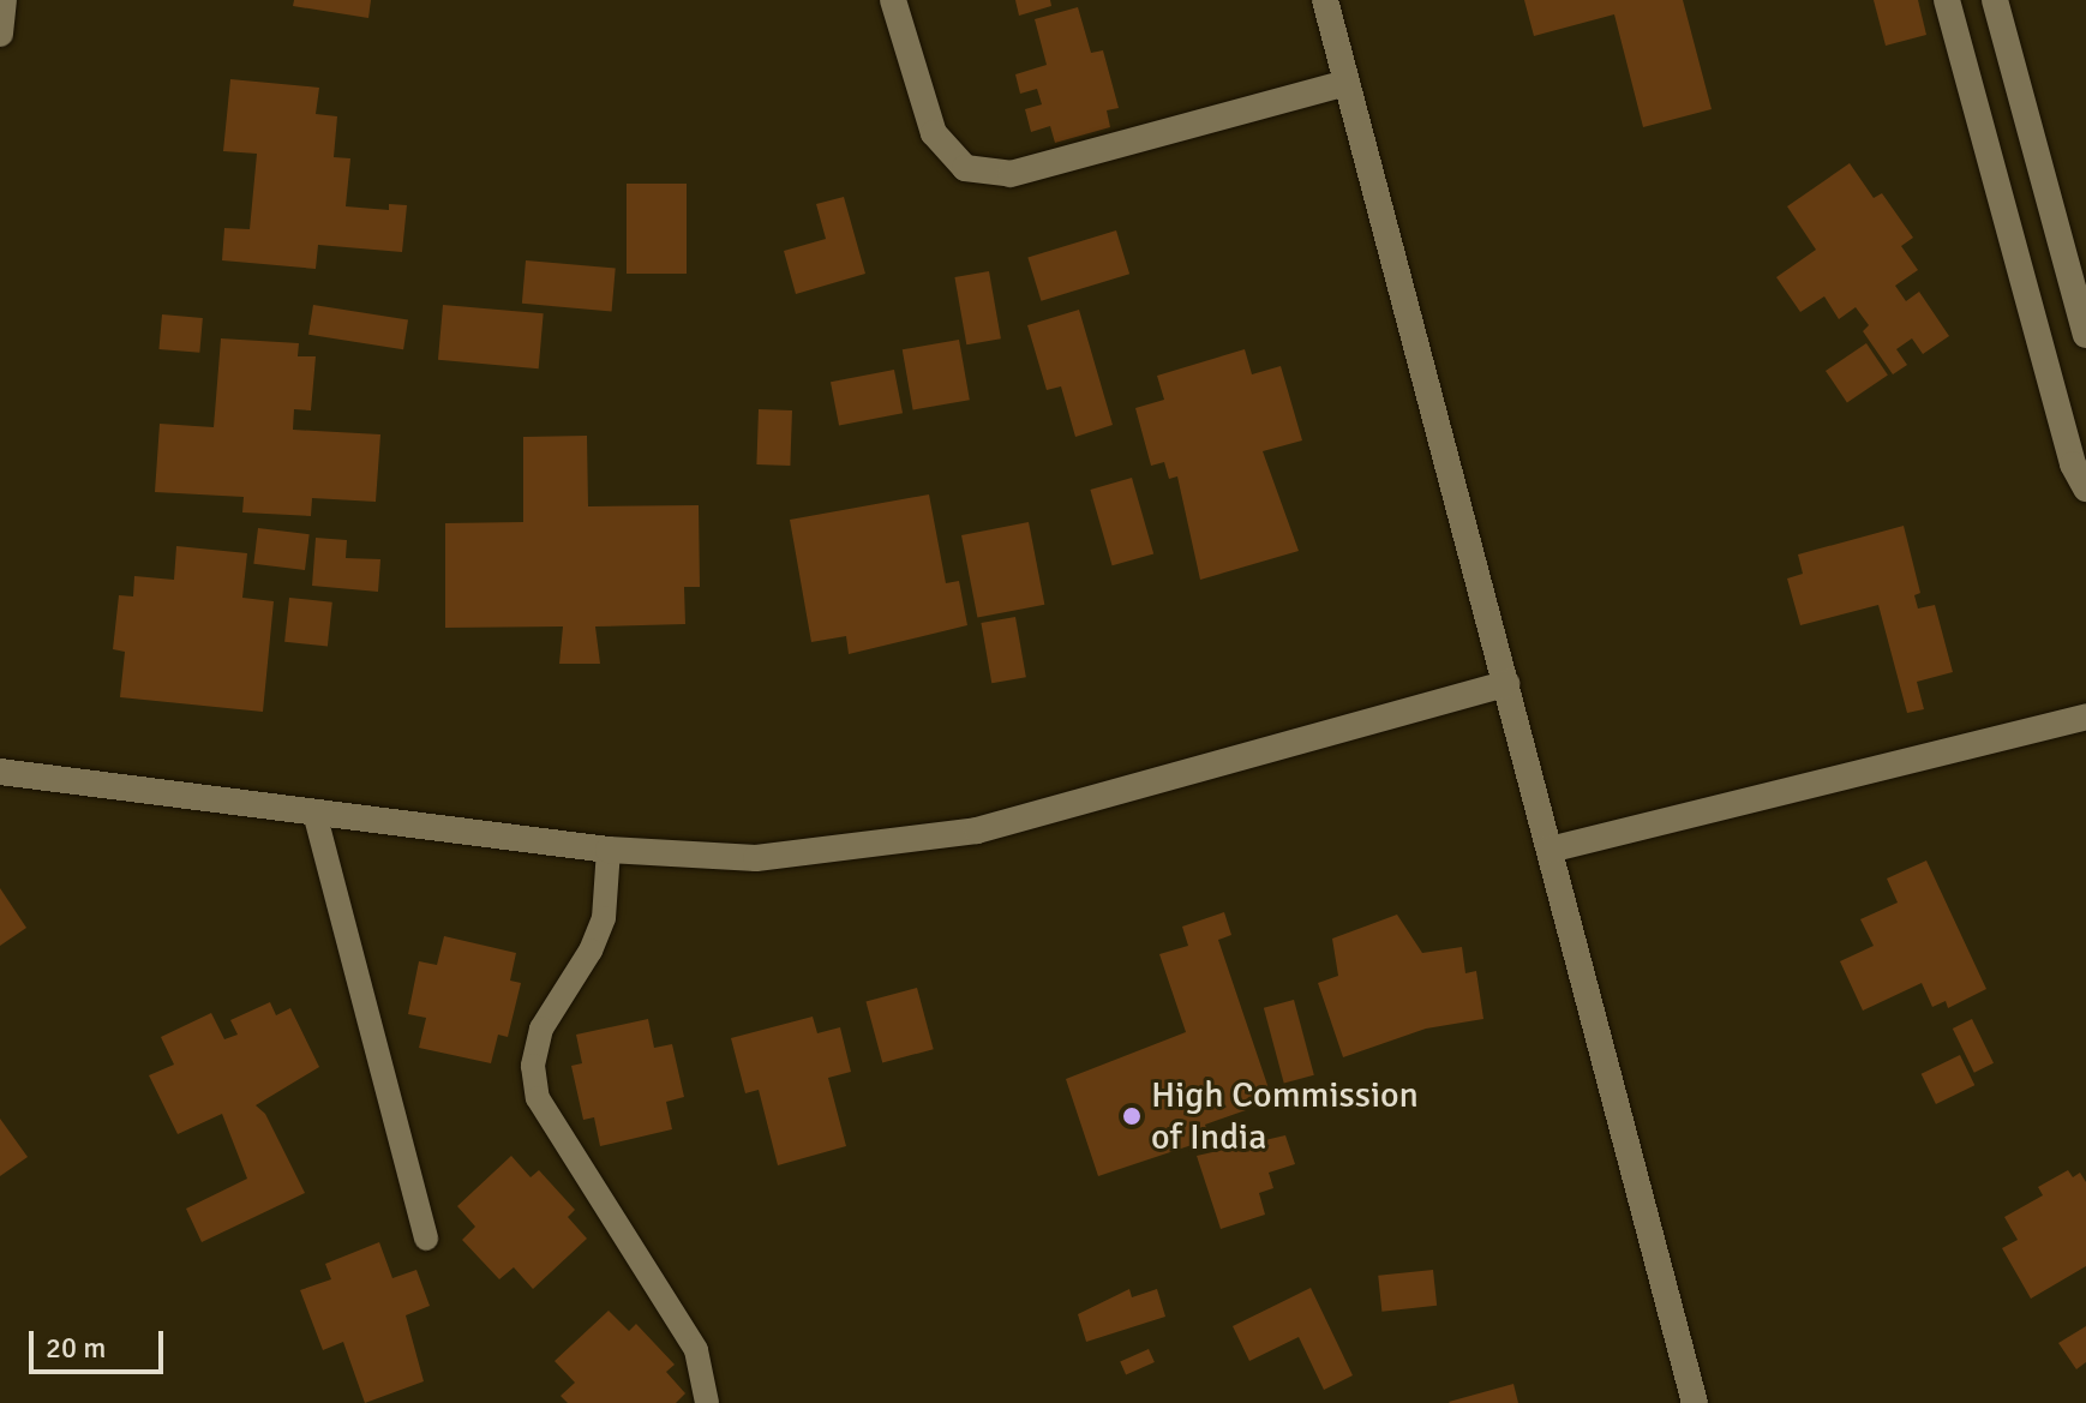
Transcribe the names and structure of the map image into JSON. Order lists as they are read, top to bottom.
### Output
{
  "places": ["High Commission of India"],
  "scale_bar": "20 m"
}
